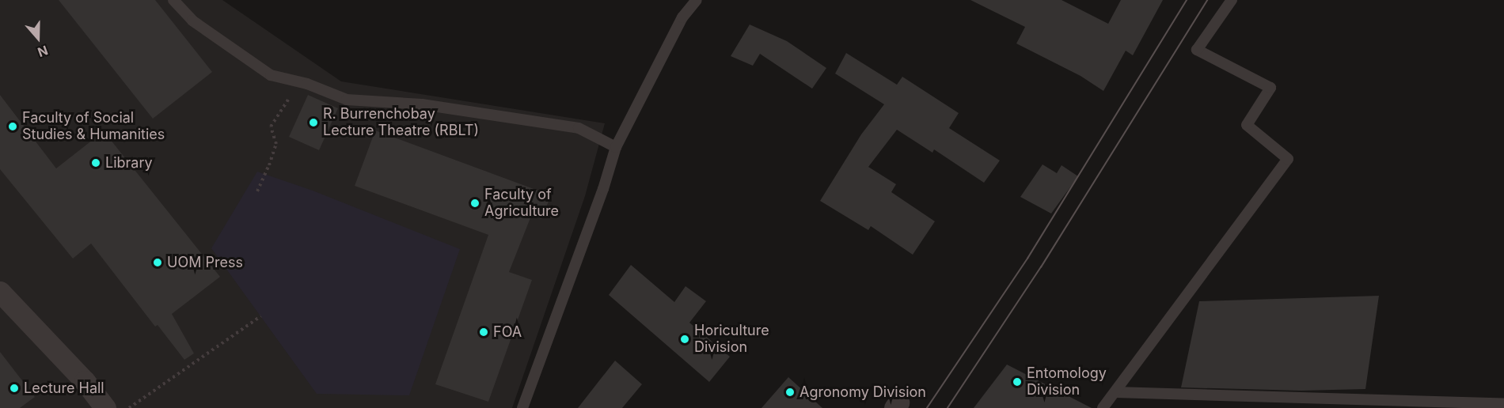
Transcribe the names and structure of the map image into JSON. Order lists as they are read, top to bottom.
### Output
{
  "places": [
    "R. Burrenchobay Lecture Theatre (RBLT)",
    "Faculty of Social Studies & Humanities",
    "Library",
    "Faculty of Agriculture",
    "UOM Press",
    "FOA",
    "Horiculture Division",
    "Entomology Division",
    "Lecture Hall",
    "Agronomy Division"
  ],
  "north": "bottom"
}
